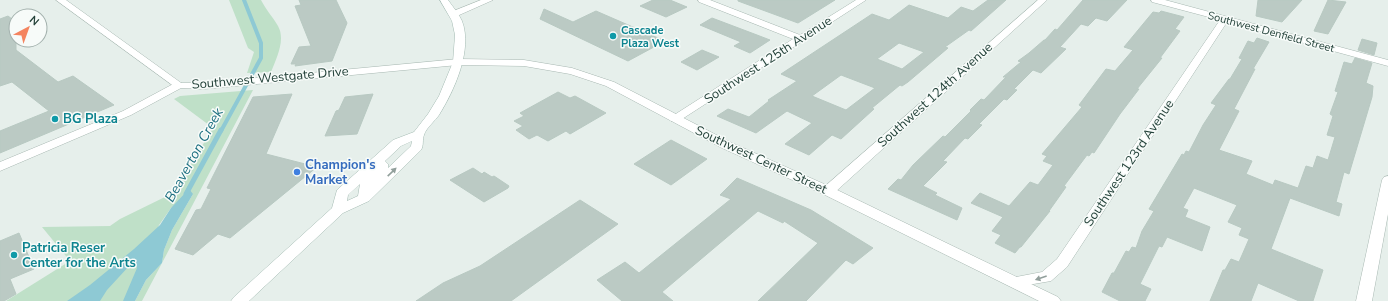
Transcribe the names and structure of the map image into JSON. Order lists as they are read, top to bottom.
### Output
{
  "streets": {
    "street": [
      "Southwest Denfield Street",
      "Southwest 125th Avenue",
      "Southwest Westgate Drive",
      "Southwest 124th Avenue",
      "Southwest Center Street",
      "Southwest 123rd Avenue"
    ]
  },
  "crossings": [
    ["Southwest Denfield Street", "Southwest 123rd Avenue"],
    ["Southwest 125th Avenue", "Southwest Center Street"],
    ["Southwest Westgate Drive", "Southwest Center Street"],
    ["Southwest 124th Avenue", "Southwest Center Street"],
    ["Southwest Center Street", "Southwest 123rd Avenue"]
  ],
  "one_way": ["Southwest 123rd Avenue"],
  "water": ["Beaverton Creek"],
  "places": [
    "Cascade Plaza West",
    "BG Plaza",
    "Champion's Market",
    "Patricia Reser Center for the Arts"
  ],
  "north": "top right"
}
